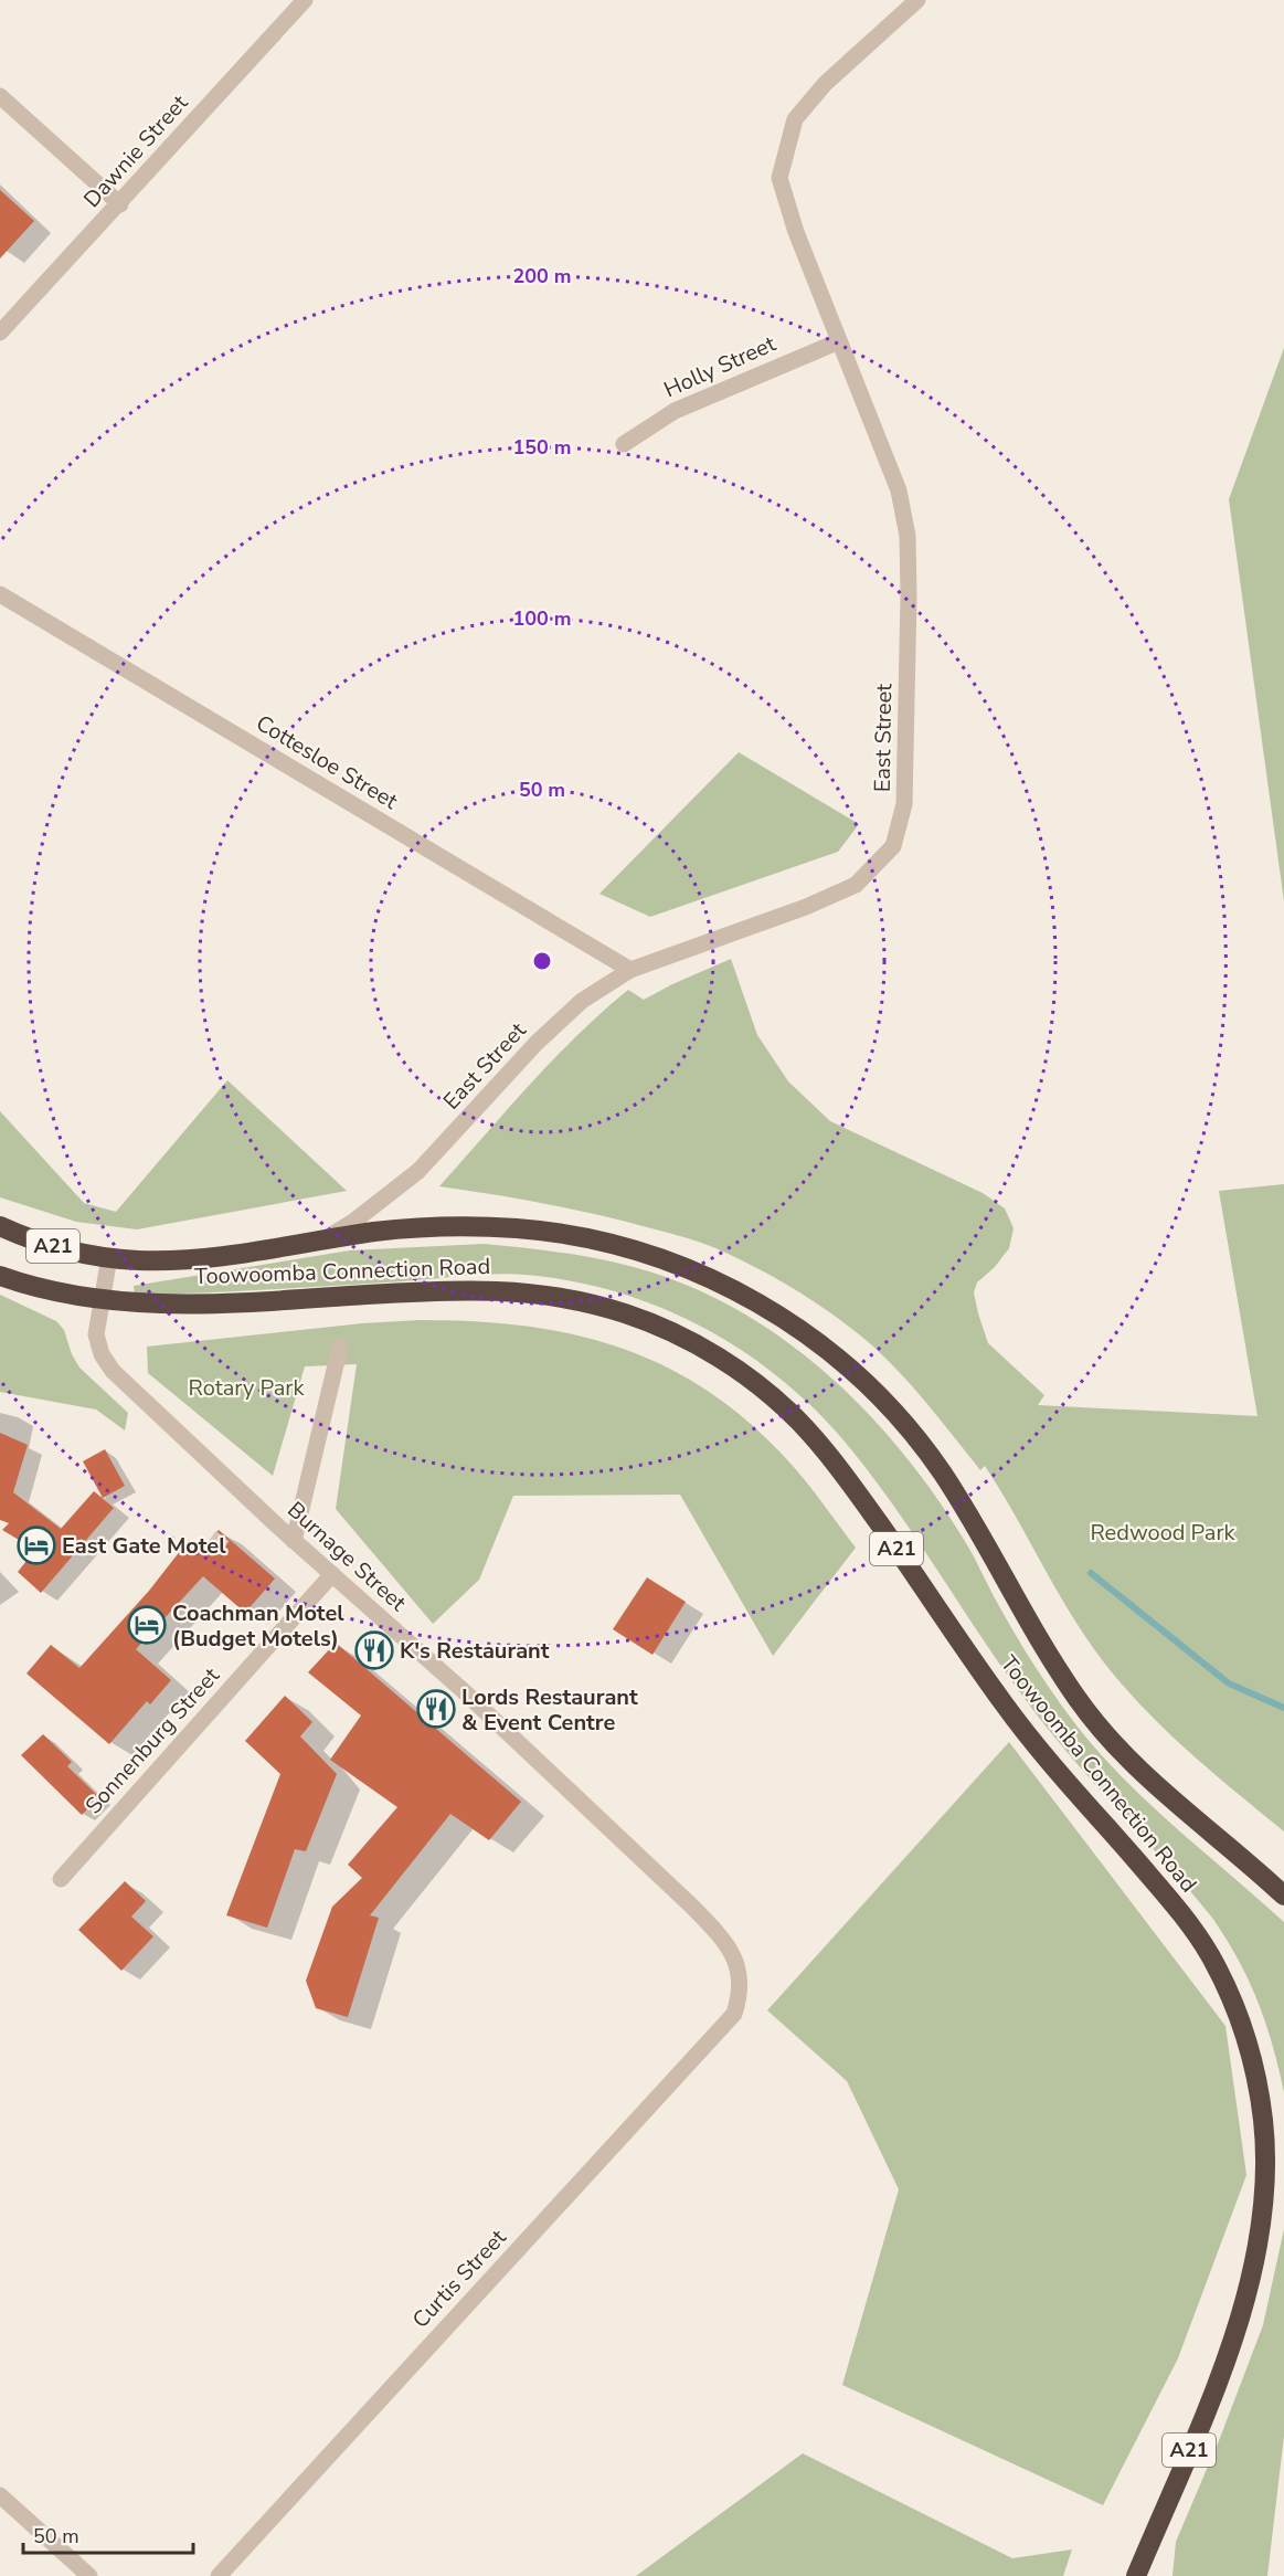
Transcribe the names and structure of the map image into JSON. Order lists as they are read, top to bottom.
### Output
{
  "streets": {
    "highway": ["A21", "Toowoomba Connection Road"],
    "street": [
      "Dawnie Street",
      "Holly Street",
      "East Street",
      "Cottesloe Street",
      "Burnage Street",
      "Sonnenburg Street",
      "Curtis Street"
    ]
  },
  "crossings": [
    ["Holly Street", "East Street"],
    ["East Street", "Cottesloe Street"],
    ["East Street", "Toowoomba Connection Road"],
    ["Toowoomba Connection Road", "Burnage Street"],
    ["Burnage Street", "Sonnenburg Street"],
    ["Burnage Street", "Curtis Street"]
  ],
  "parks": ["Rotary Park", "Redwood Park"],
  "places": {
    "hotel": ["East Gate Motel", "Coachman Motel (Budget Motels)"],
    "restaurant": ["K's Restaurant", "Lords Restaurant & Event Centre"]
  },
  "scale_bar": "50 m",
  "rings": [
    "200 m",
    "150 m",
    "100 m",
    "50 m"
  ]
}
